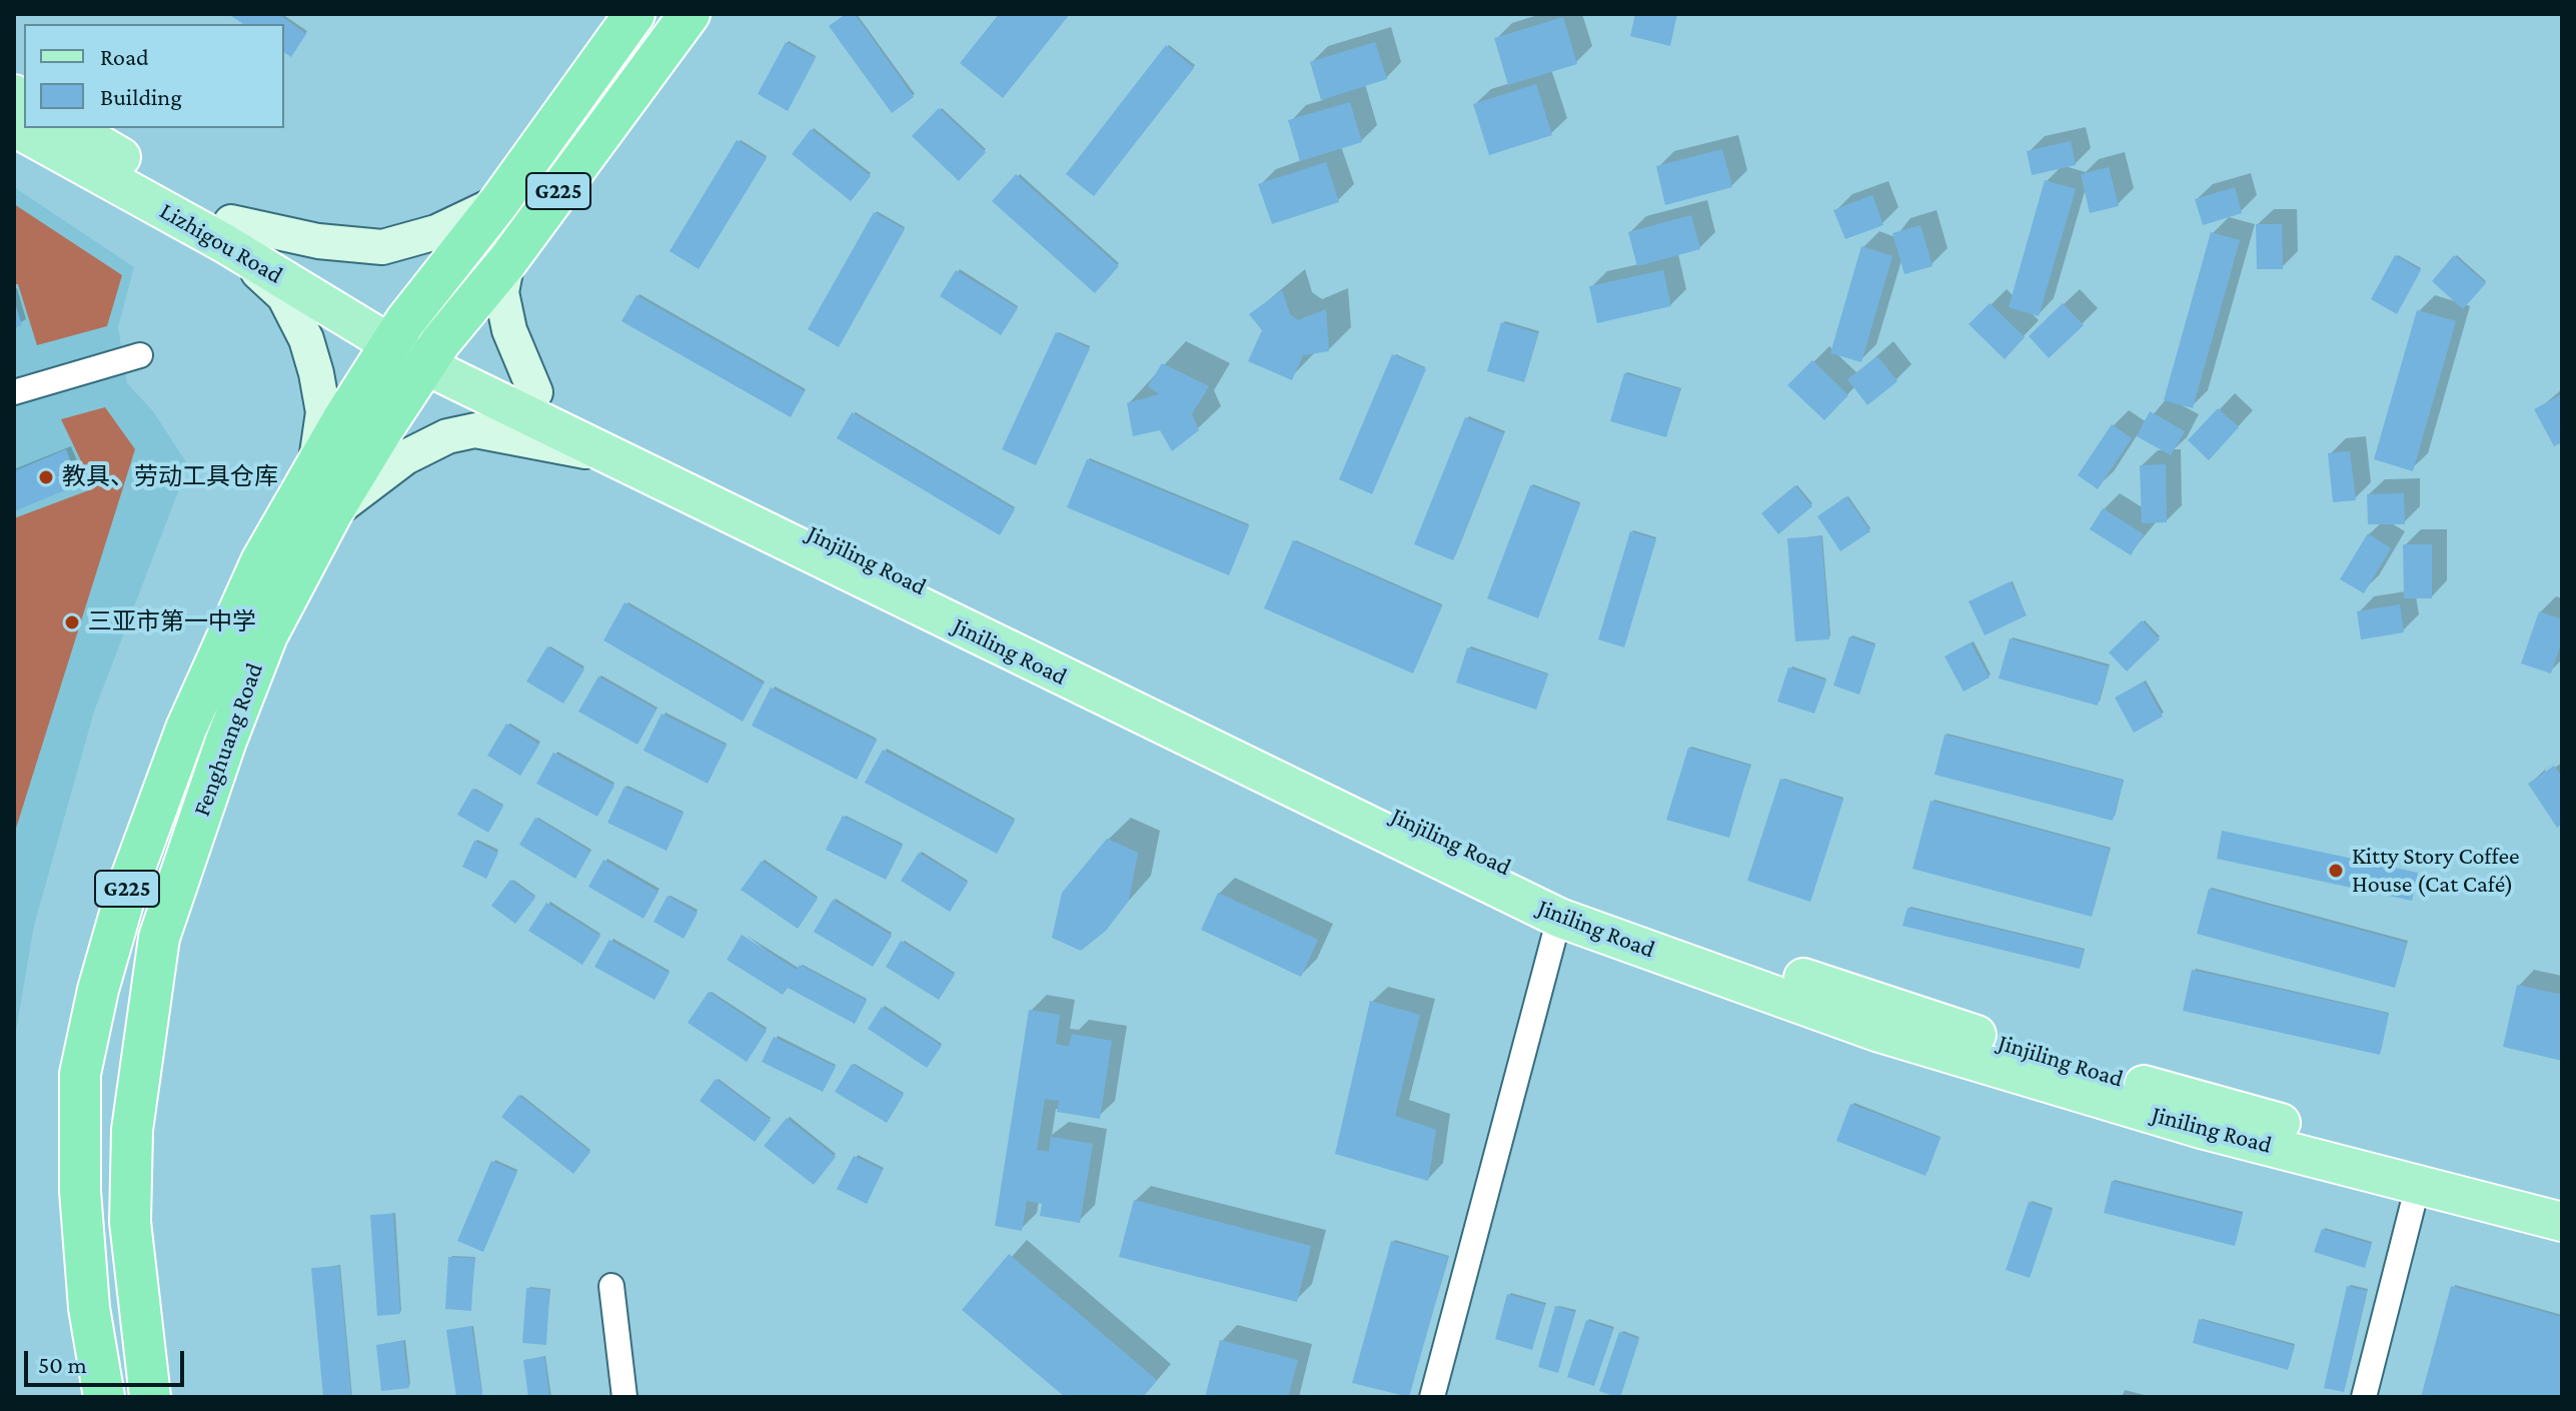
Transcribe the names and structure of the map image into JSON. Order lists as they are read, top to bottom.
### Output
{
  "streets": {
    "highway": ["G225", "Fenghuang Road"],
    "main road": ["Lizhigou Road", "Jinjiling Road", "Jiniling Road"]
  },
  "crossings": [
    ["Lizhigou Road", "Jinjiling Road"],
    ["Lizhigou Road", "Jiniling Road"],
    ["Lizhigou Road", "Fenghuang Road"],
    ["Jinjiling Road", "Jiniling Road"],
    ["Jinjiling Road", "Fenghuang Road"],
    ["Jiniling Road", "Fenghuang Road"]
  ],
  "places": ["教具、劳动工具仓库", "三亚市第一中学", "Kitty Story Coffee House (Cat Café)"],
  "legend": ["Road", "Building"],
  "scale_bar": "50 m"
}
